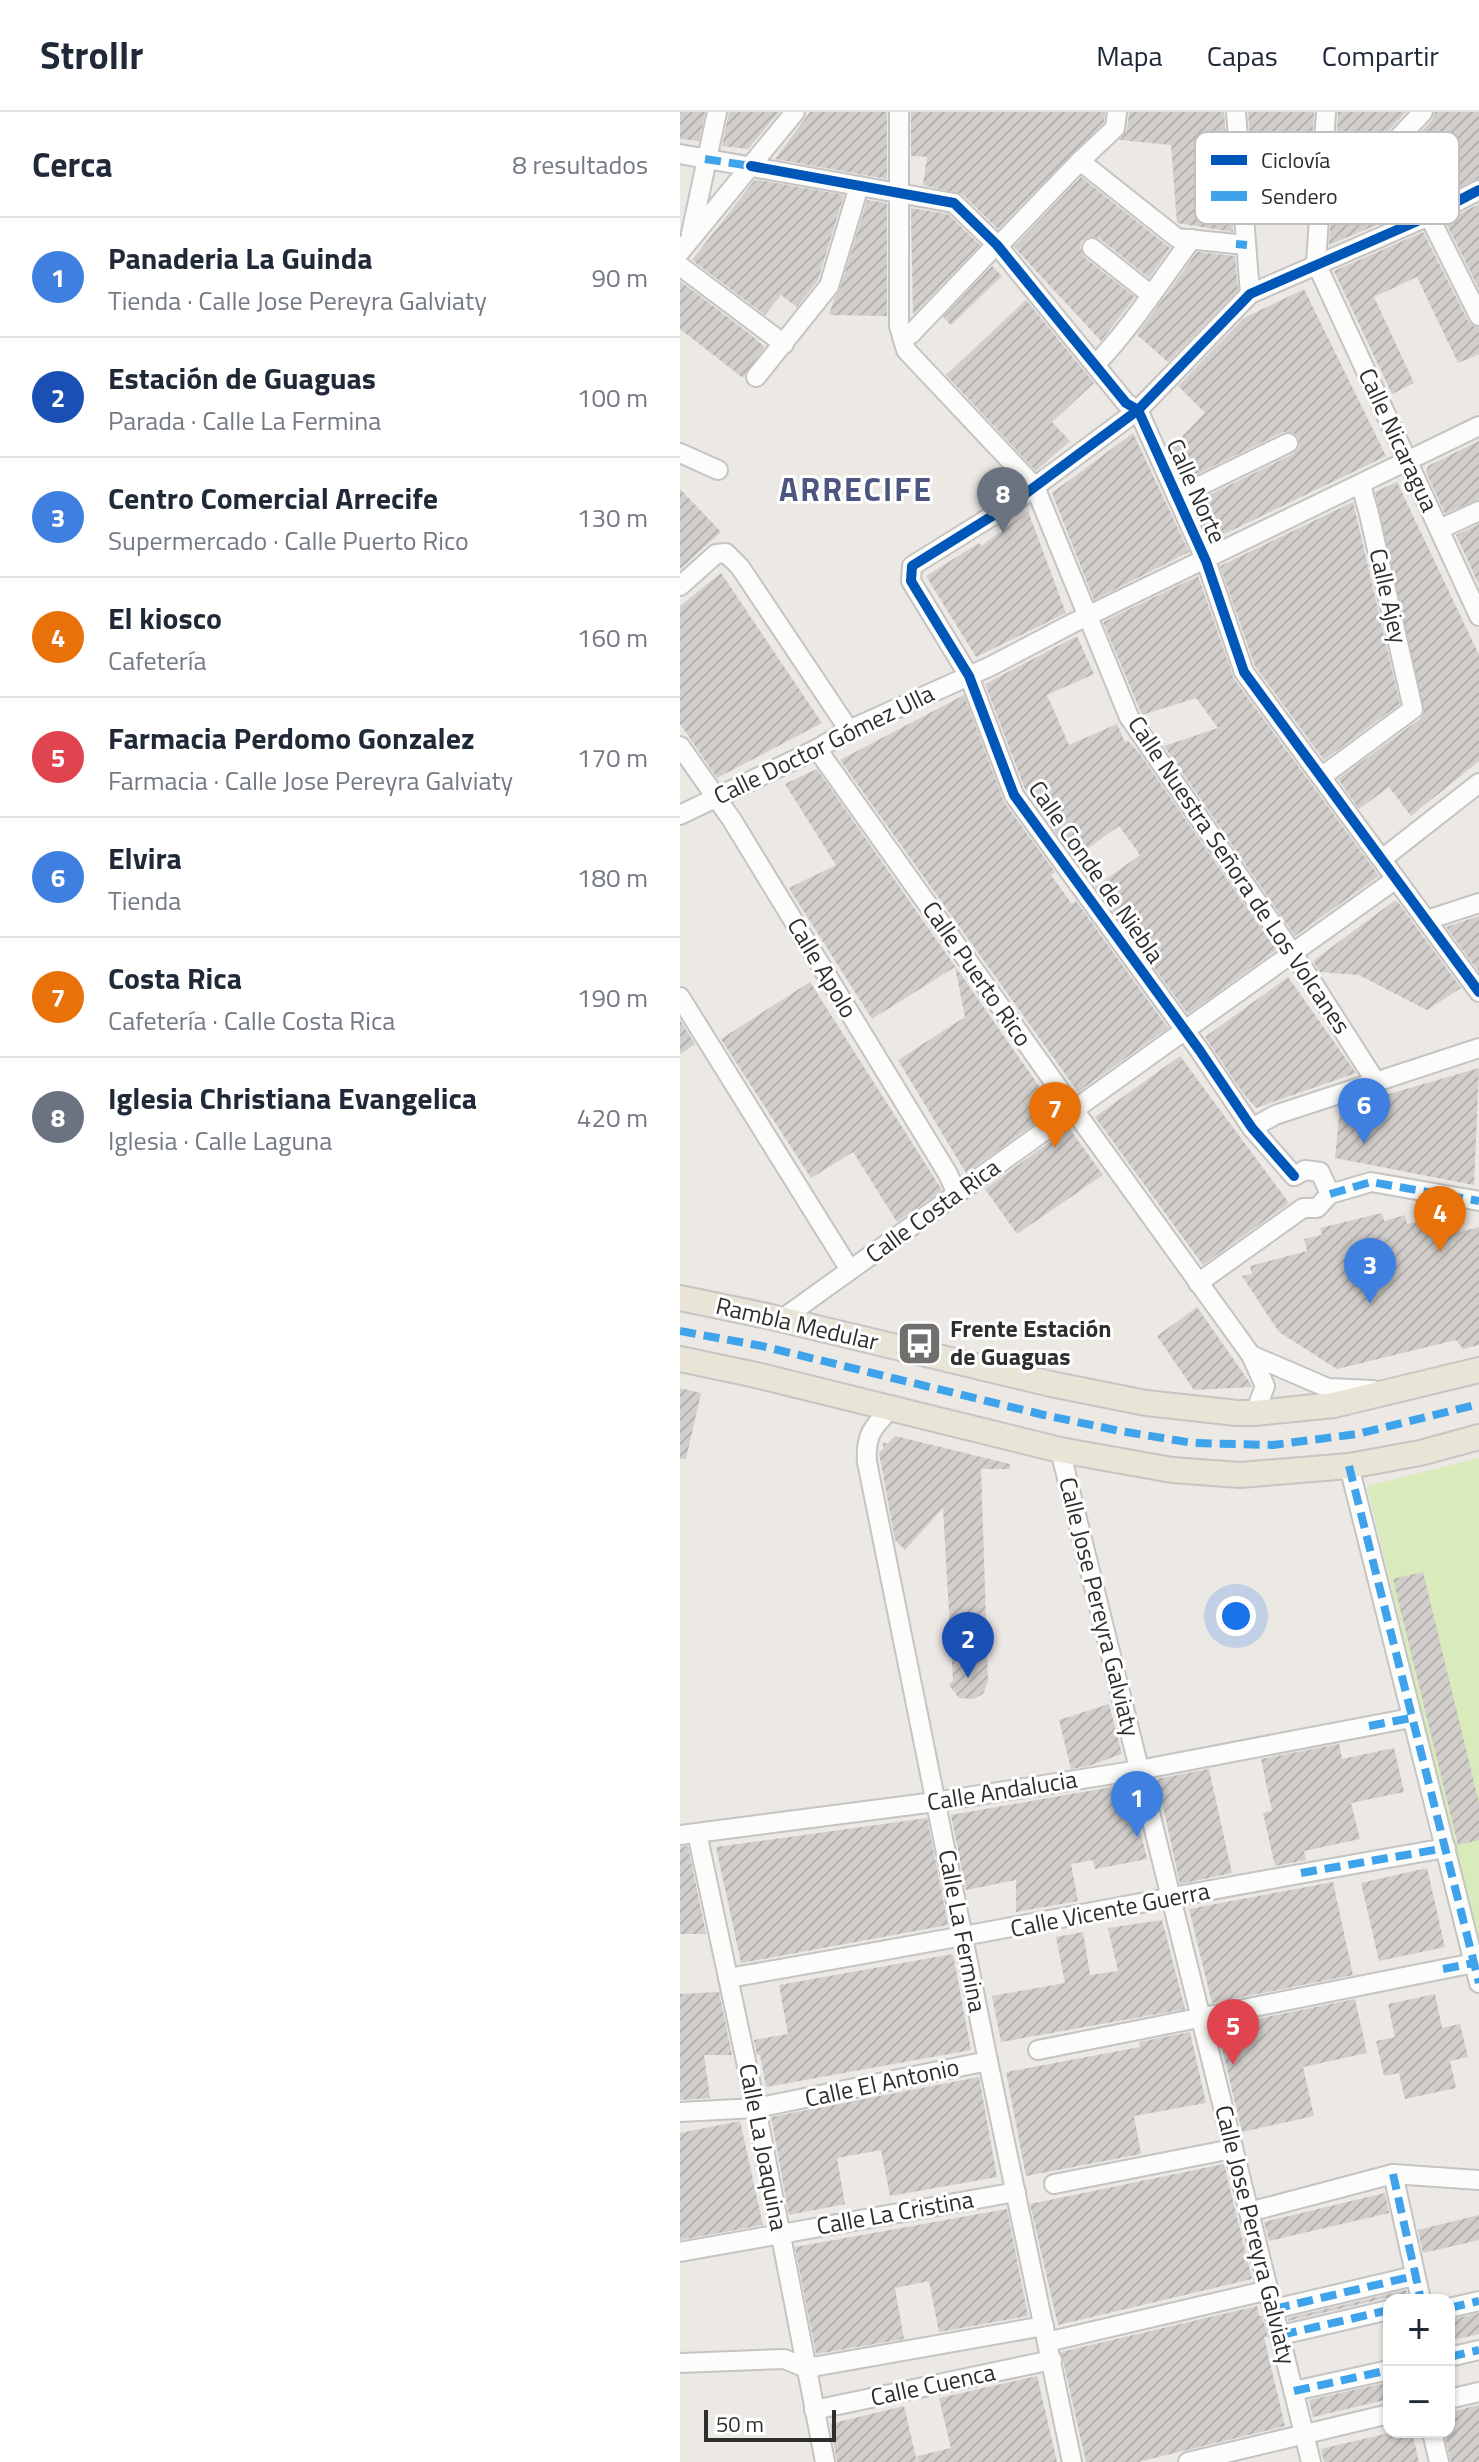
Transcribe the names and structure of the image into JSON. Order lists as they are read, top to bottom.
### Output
{
  "streets": {
    "main road": ["Rambla Medular"],
    "street": [
      "Calle Nicaragua",
      "Calle Norte",
      "Calle Ajey",
      "Calle Doctor Gómez Ulla",
      "Calle Conde de Niebla",
      "Calle Nuestra Señora de Los Volcanes",
      "Calle Apolo",
      "Calle Puerto Rico",
      "Calle Costa Rica",
      "Calle Jose Pereyra Galviaty",
      "Calle Andalucia",
      "Calle Vicente Guerra",
      "Calle La Fermina",
      "Calle El Antonio",
      "Calle La Joaquina",
      "Calle La Cristina",
      "Calle Cuenca"
    ]
  },
  "crossings": [
    ["Calle Norte", "Calle Ajey"],
    ["Calle Norte", "Calle Doctor Gómez Ulla"],
    ["Calle Norte", "Calle Costa Rica"],
    ["Calle Doctor Gómez Ulla", "Calle Conde de Niebla"],
    ["Calle Doctor Gómez Ulla", "Calle Nuestra Señora de Los Volcanes"],
    ["Calle Doctor Gómez Ulla", "Calle Apolo"],
    ["Calle Doctor Gómez Ulla", "Calle Puerto Rico"],
    ["Calle Conde de Niebla", "Calle Nuestra Señora de Los Volcanes"],
    ["Calle Conde de Niebla", "Calle Costa Rica"],
    ["Calle Nuestra Señora de Los Volcanes", "Calle Costa Rica"],
    ["Calle Apolo", "Calle Costa Rica"],
    ["Calle Puerto Rico", "Calle Costa Rica"],
    ["Calle Puerto Rico", "Rambla Medular"],
    ["Calle Costa Rica", "Rambla Medular"],
    ["Calle Jose Pereyra Galviaty", "Calle Andalucia"],
    ["Calle Jose Pereyra Galviaty", "Calle Vicente Guerra"],
    ["Calle Jose Pereyra Galviaty", "Calle Cuenca"],
    ["Calle Andalucia", "Calle La Fermina"],
    ["Calle Andalucia", "Calle La Joaquina"],
    ["Calle Vicente Guerra", "Calle La Fermina"],
    ["Calle Vicente Guerra", "Calle La Joaquina"],
    ["Calle La Fermina", "Calle El Antonio"],
    ["Calle La Fermina", "Calle La Cristina"],
    ["Calle La Fermina", "Calle Cuenca"],
    ["Calle El Antonio", "Calle La Joaquina"],
    ["Calle La Joaquina", "Calle La Cristina"],
    ["Calle La Joaquina", "Calle Cuenca"]
  ],
  "districts": ["ARRECIFE"],
  "places": {
    "bus stop": ["Frente Estación de Guaguas"]
  },
  "legend": ["Ciclovía", "Sendero"],
  "scale_bar": "50 m",
  "page": {
    "header": "Strollr",
    "nav": ["Mapa", "Capas", "Compartir"],
    "heading": ["Cerca", "8 resultados"],
    "list": [
      {
        "mark": "1",
        "name": "Panaderia La Guinda",
        "note": "Tienda · Calle Jose Pereyra Galviaty",
        "value": "90 m"
      },
      {
        "mark": "2",
        "name": "Estación de Guaguas",
        "note": "Parada · Calle La Fermina",
        "value": "100 m"
      },
      {
        "mark": "3",
        "name": "Centro Comercial Arrecife",
        "note": "Supermercado · Calle Puerto Rico",
        "value": "130 m"
      },
      {
        "mark": "4",
        "name": "El kiosco",
        "note": "Cafetería",
        "value": "160 m"
      },
      {
        "mark": "5",
        "name": "Farmacia Perdomo Gonzalez",
        "note": "Farmacia · Calle Jose Pereyra Galviaty",
        "value": "170 m"
      },
      {
        "mark": "6",
        "name": "Elvira",
        "note": "Tienda",
        "value": "180 m"
      },
      {
        "mark": "7",
        "name": "Costa Rica",
        "note": "Cafetería · Calle Costa Rica",
        "value": "190 m"
      },
      {
        "mark": "8",
        "name": "Iglesia Christiana Evangelica",
        "note": "Iglesia · Calle Laguna",
        "value": "420 m"
      }
    ],
    "pins": [
      "8",
      "6",
      "7",
      "4",
      "3",
      "2",
      "1",
      "5"
    ],
    "map_buttons": ["+", "−"],
    "scale": "50 m"
  }
}
